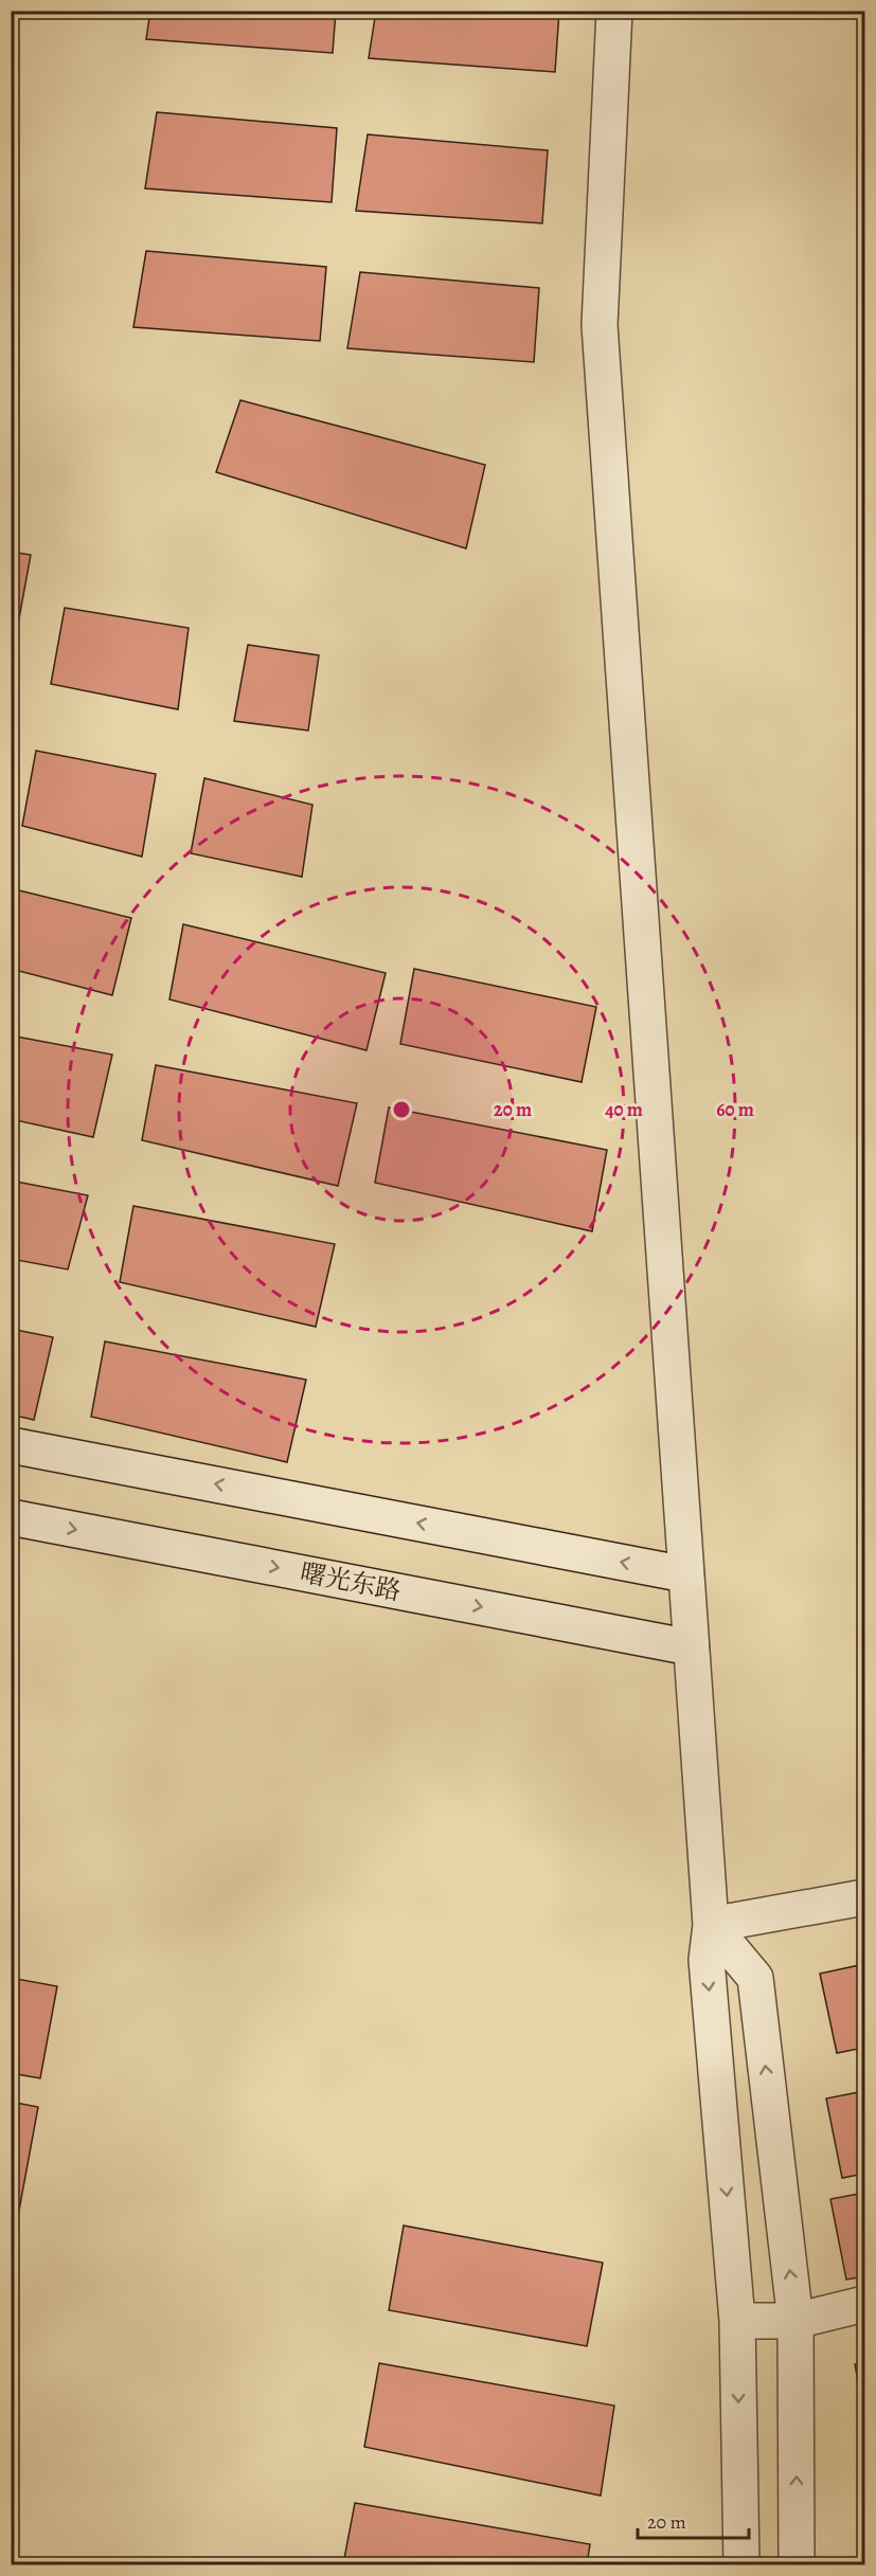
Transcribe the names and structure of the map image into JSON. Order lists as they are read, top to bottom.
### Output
{
  "streets": {
    "street": ["曙光东路"]
  },
  "scale_bar": "20 m",
  "rings": ["20 m", "40 m", "60 m"]
}
